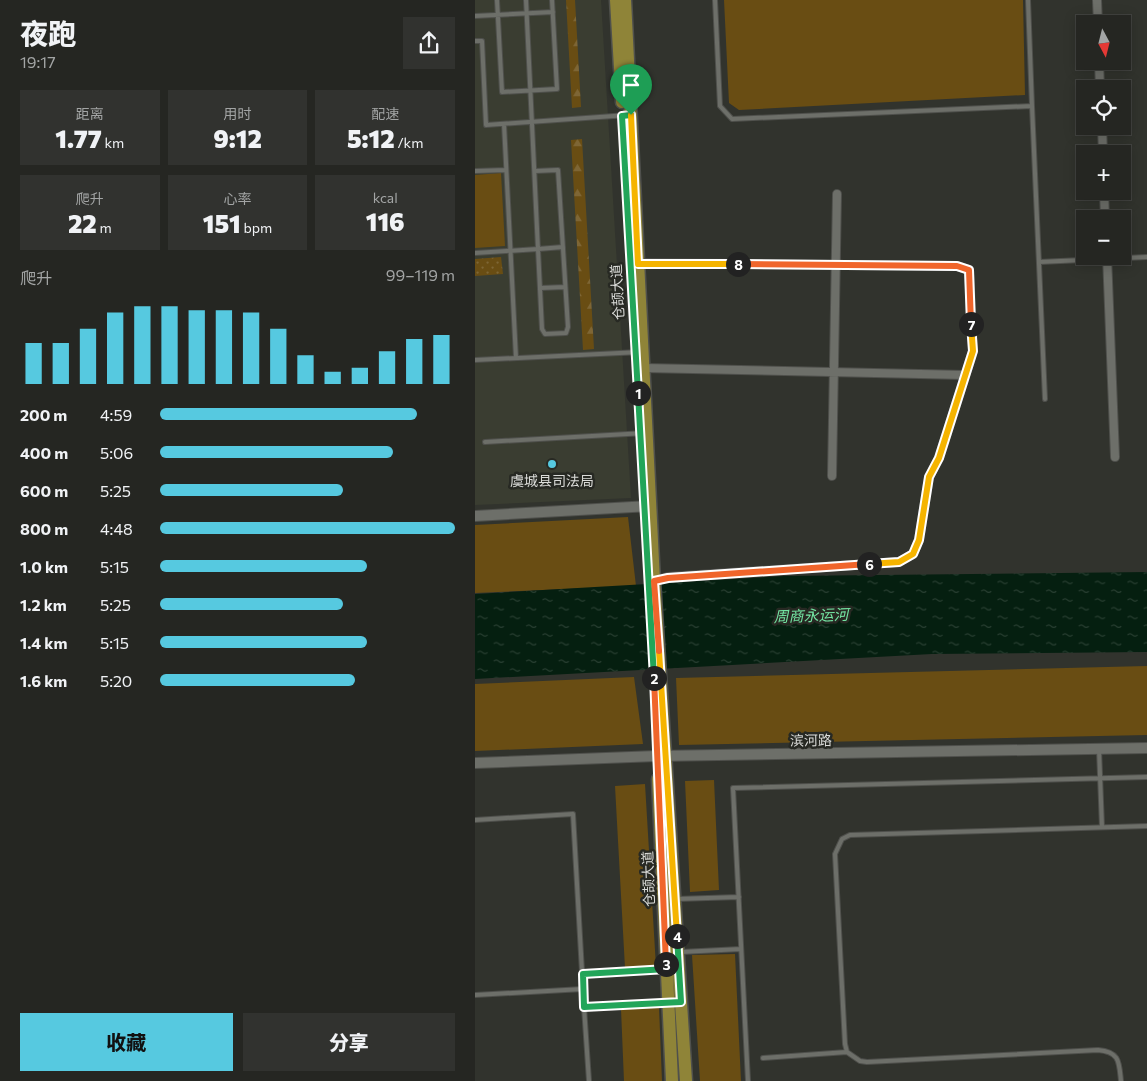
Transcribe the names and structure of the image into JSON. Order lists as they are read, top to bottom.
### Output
{
  "streets": {
    "main road": ["仓颉大道"],
    "street": ["滨河路"]
  },
  "crossings": [
    ["仓颉大道", "滨河路"]
  ],
  "water": ["周商永运河"],
  "places": ["虞城县司法局"],
  "north": "bottom",
  "page": {
    "heading": ["夜跑", "19:17"],
    "map_buttons": ["+", "−"],
    "stats": [
      ["距离", "1.77 km"],
      ["用时", "9:12"],
      ["配速", "5:12 /km"],
      ["爬升", "22 m"],
      ["心率", "151 bpm"],
      ["kcal", "116"]
    ],
    "pins": [
      "8",
      "7",
      "1",
      "6",
      "2",
      "4",
      "3"
    ],
    "chart": ["爬升", "99–119 m"],
    "list": [
      {
        "name": "200 m",
        "note": "4:59"
      },
      {
        "name": "400 m",
        "note": "5:06"
      },
      {
        "name": "600 m",
        "note": "5:25"
      },
      {
        "name": "800 m",
        "note": "4:48"
      },
      {
        "name": "1.0 km",
        "note": "5:15"
      },
      {
        "name": "1.2 km",
        "note": "5:25"
      },
      {
        "name": "1.4 km",
        "note": "5:15"
      },
      {
        "name": "1.6 km",
        "note": "5:20"
      }
    ],
    "buttons": ["收藏", "分享"]
  }
}
